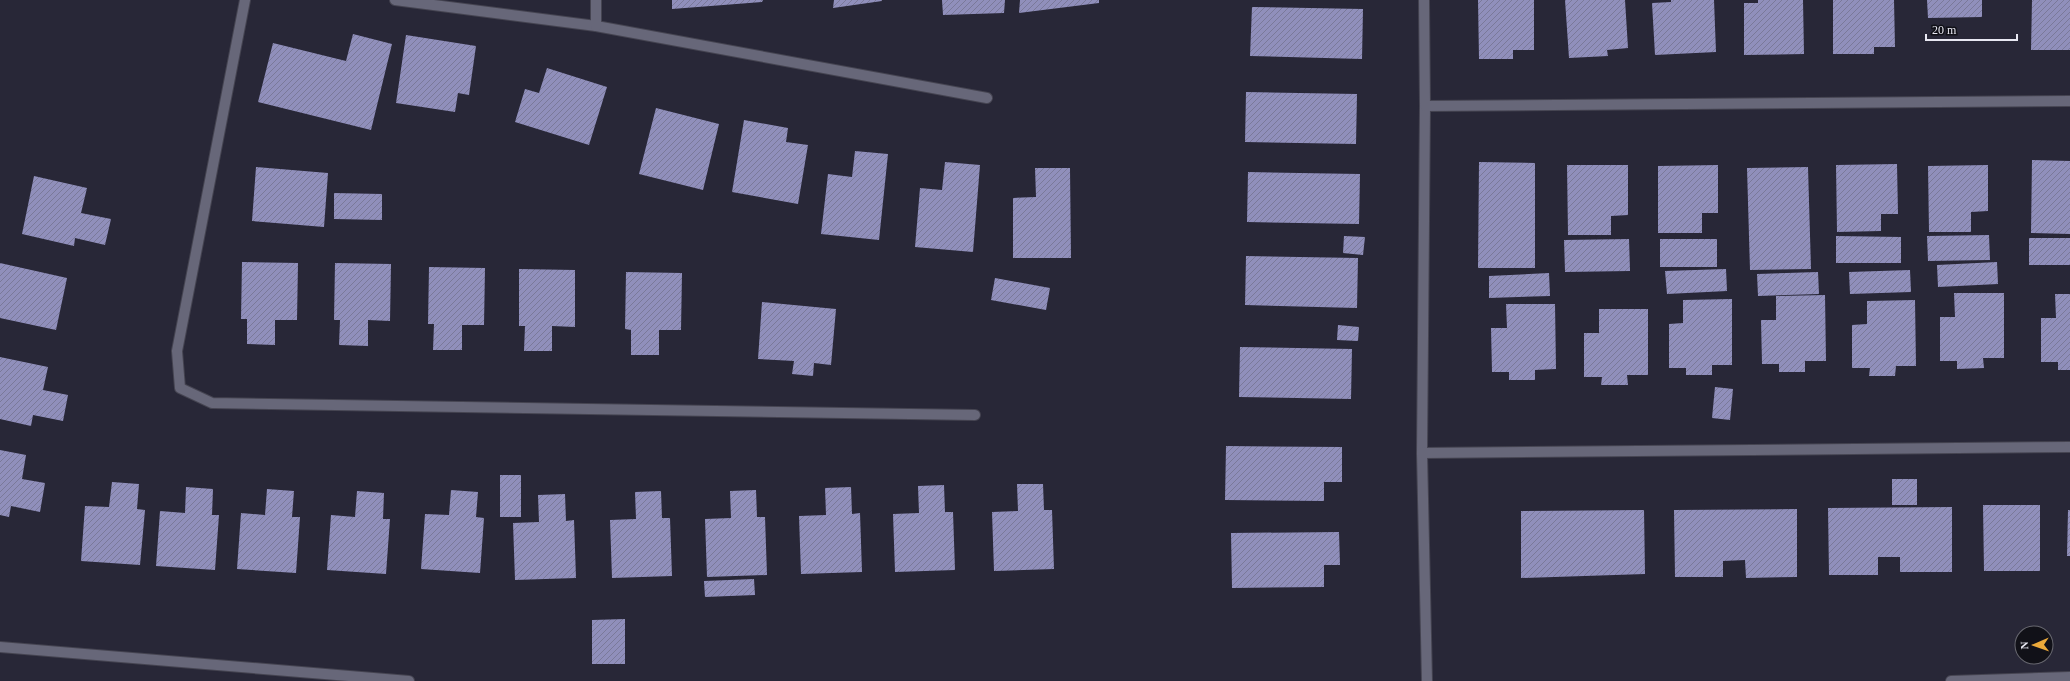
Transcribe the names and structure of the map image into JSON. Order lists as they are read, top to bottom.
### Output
{
  "scale_bar": "20 m",
  "north": "left"
}
